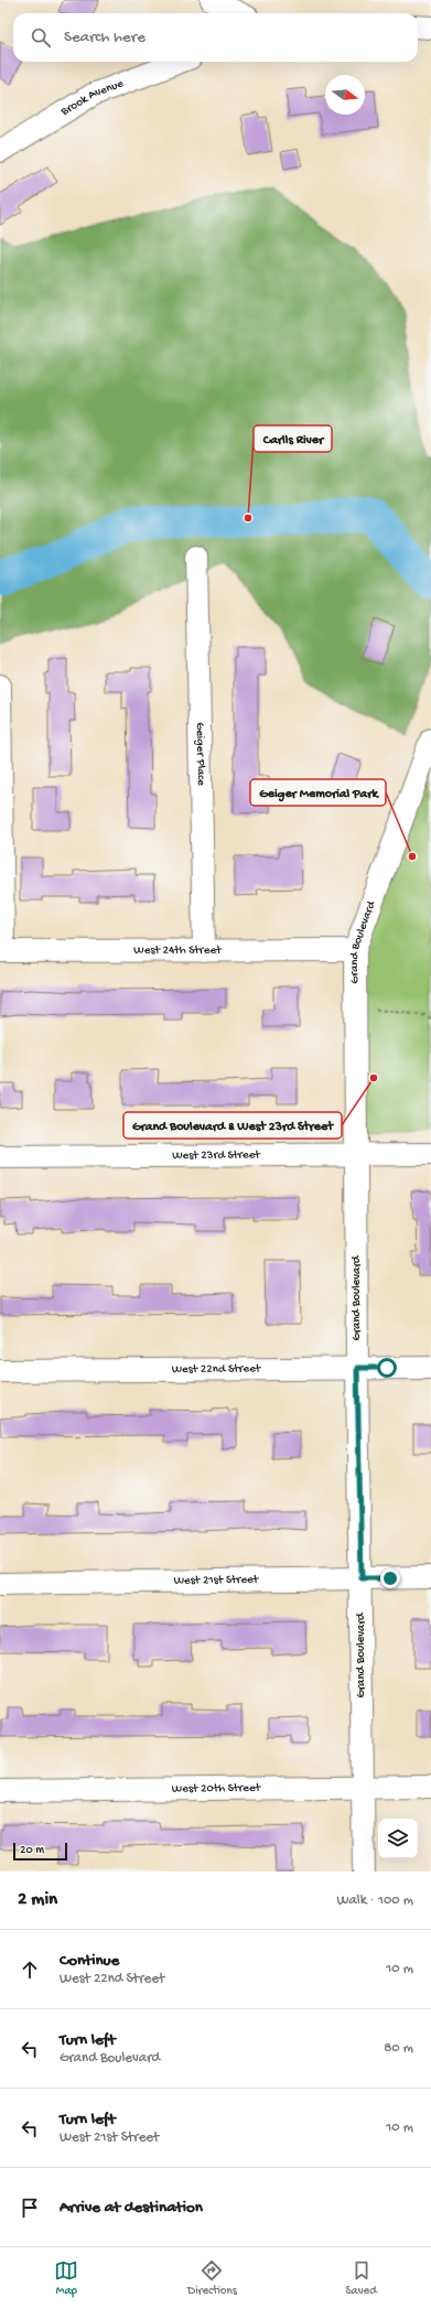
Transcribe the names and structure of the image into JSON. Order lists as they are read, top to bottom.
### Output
{
  "streets": {
    "street": [
      "Brook Avenue",
      "Geiger Place",
      "Grand Boulevard",
      "West 24th Street",
      "West 23rd Street",
      "West 22nd Street",
      "West 21st Street",
      "West 20th Street"
    ]
  },
  "crossings": [
    ["Geiger Place", "West 24th Street"],
    ["Grand Boulevard", "West 24th Street"],
    ["Grand Boulevard", "West 23rd Street"],
    ["Grand Boulevard", "West 22nd Street"],
    ["Grand Boulevard", "West 21st Street"],
    ["Grand Boulevard", "West 20th Street"]
  ],
  "places": ["Carlls River", "Geiger Memorial Park", "Grand Boulevard & West 23rd Street"],
  "scale_bar": "20 m",
  "north": "right",
  "page": {
    "search": "Search here",
    "scale": "20 m",
    "heading": ["2 min", "Walk · 100 m"],
    "list": [
      ["Continue", "West 22nd Street", "10 m"],
      ["Turn left", "Grand Boulevard", "80 m"],
      ["Turn left", "West 21st Street", "10 m"],
      "Arrive at destination"
    ],
    "nav": ["Map", "Directions", "Saved"]
  }
}
